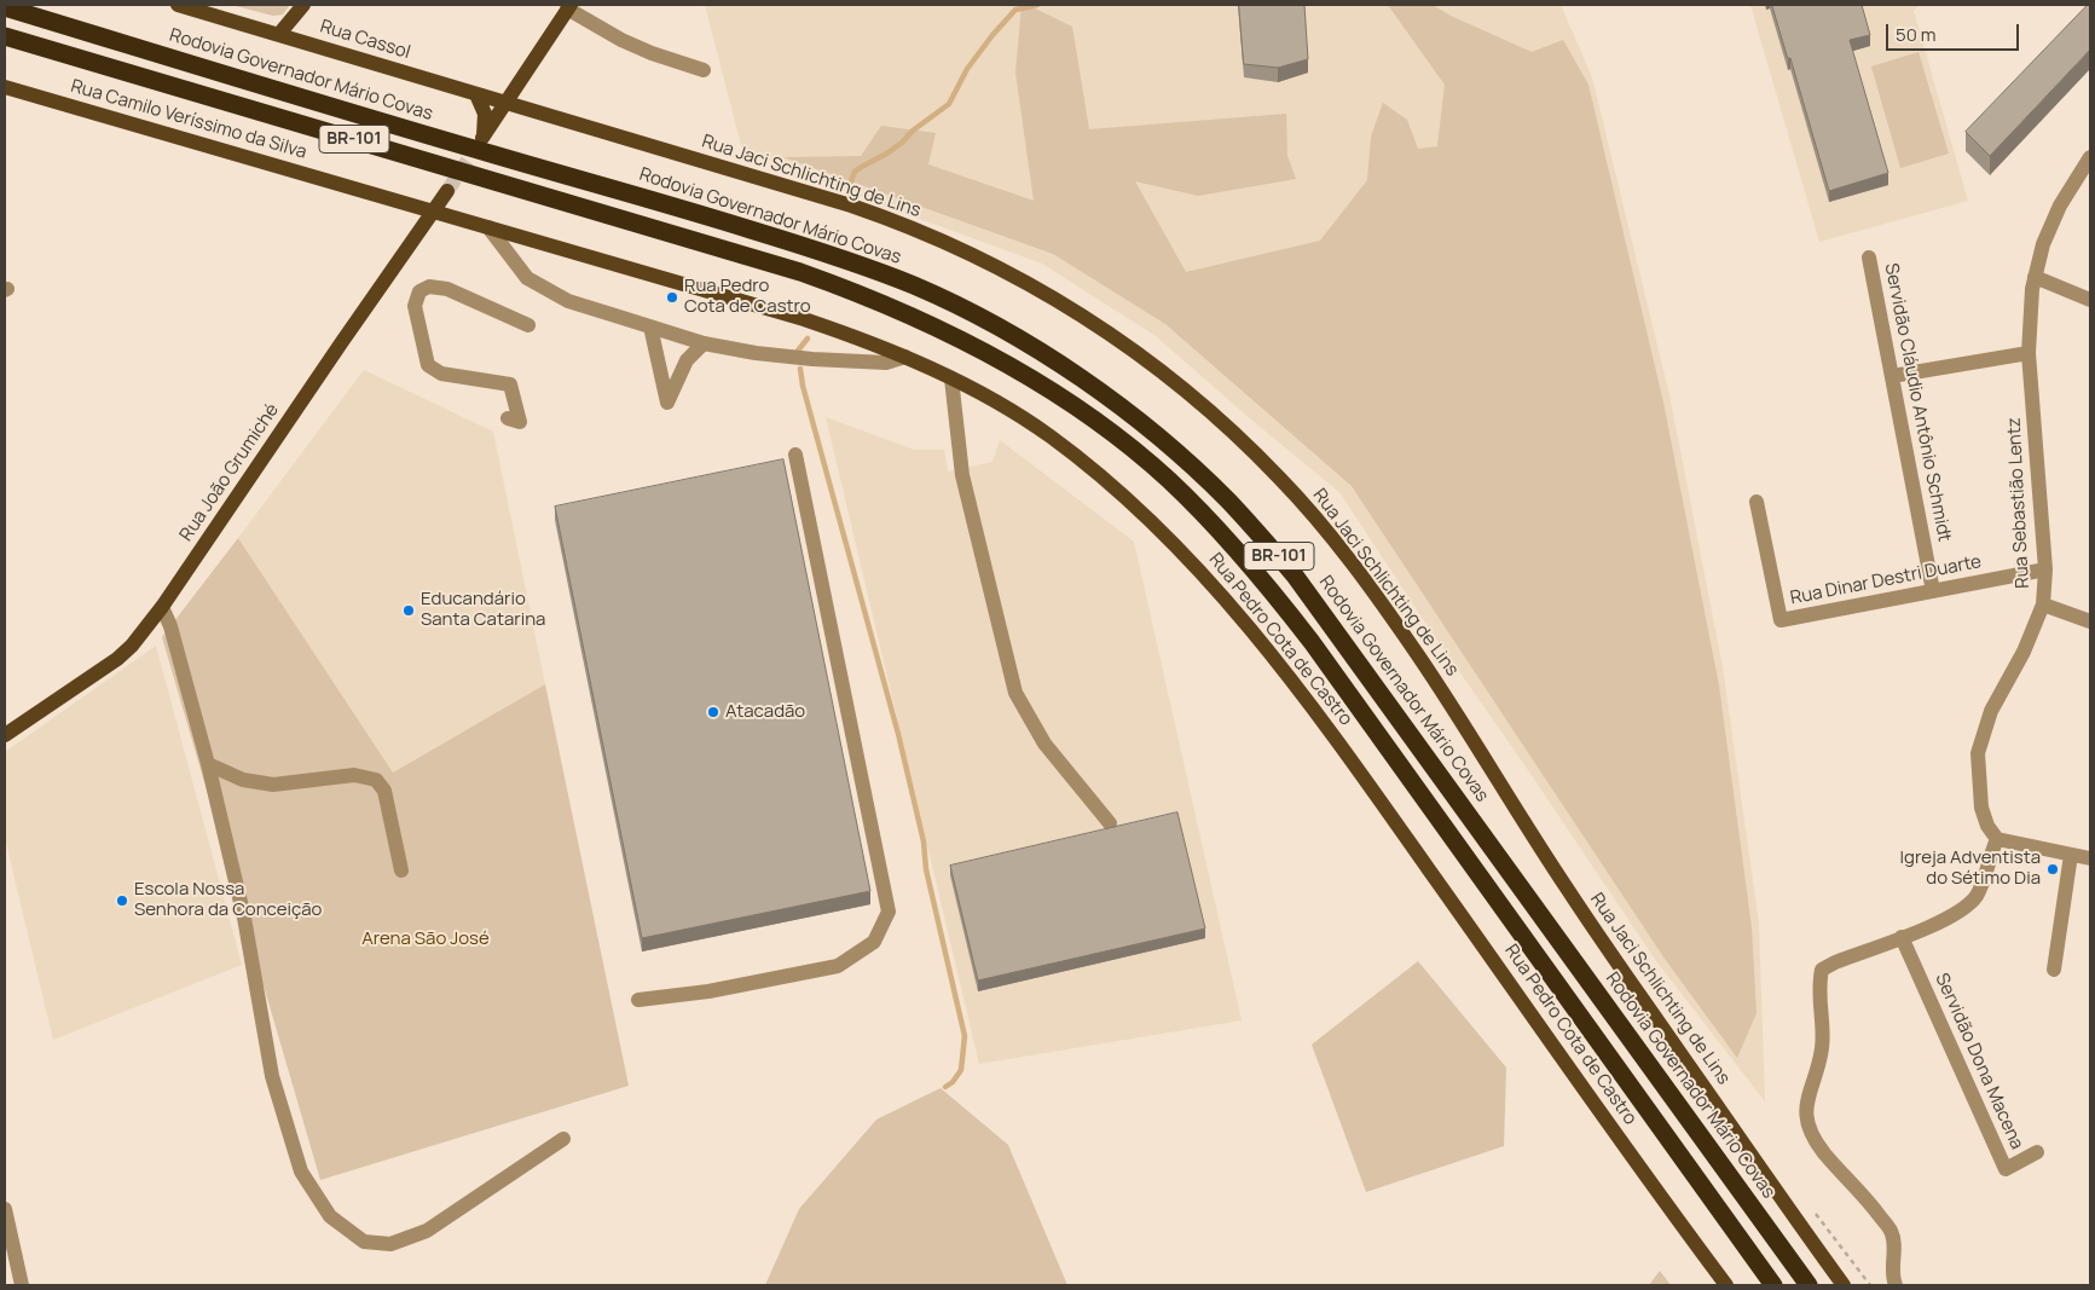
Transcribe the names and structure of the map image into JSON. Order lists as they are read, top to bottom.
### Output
{
  "streets": {
    "highway": ["Rodovia Governador Mário Covas", "BR-101"],
    "main road": [
      "Rua Cassol",
      "Rua Camilo Veríssimo da Silva",
      "Rua Jaci Schlichting de Lins",
      "Rua João Grumiché",
      "Rua Pedro Cota de Castro"
    ],
    "street": [
      "Servidão Cláudio Antônio Schmidt",
      "Rua Sebastião Lentz",
      "Rua Dinar Destri Duarte",
      "Servidão Dona Macena"
    ]
  },
  "crossings": [
    ["Rua Cassol", "Rua Jaci Schlichting de Lins"],
    ["Rua Camilo Veríssimo da Silva", "Rua João Grumiché"],
    ["Rua Camilo Veríssimo da Silva", "Rua Pedro Cota de Castro"],
    ["Servidão Cláudio Antônio Schmidt", "Rua Dinar Destri Duarte"],
    ["Rua João Grumiché", "Rua Pedro Cota de Castro"],
    ["Rua Sebastião Lentz", "Rua Dinar Destri Duarte"]
  ],
  "parks": ["Arena São José"],
  "places": [
    "Rua Pedro Cota de Castro",
    "Educandário Santa Catarina",
    "Atacadão",
    "Igreja Adventista do Sétimo Dia",
    "Escola Nossa Senhora da Conceição"
  ],
  "scale_bar": "50 m"
}
